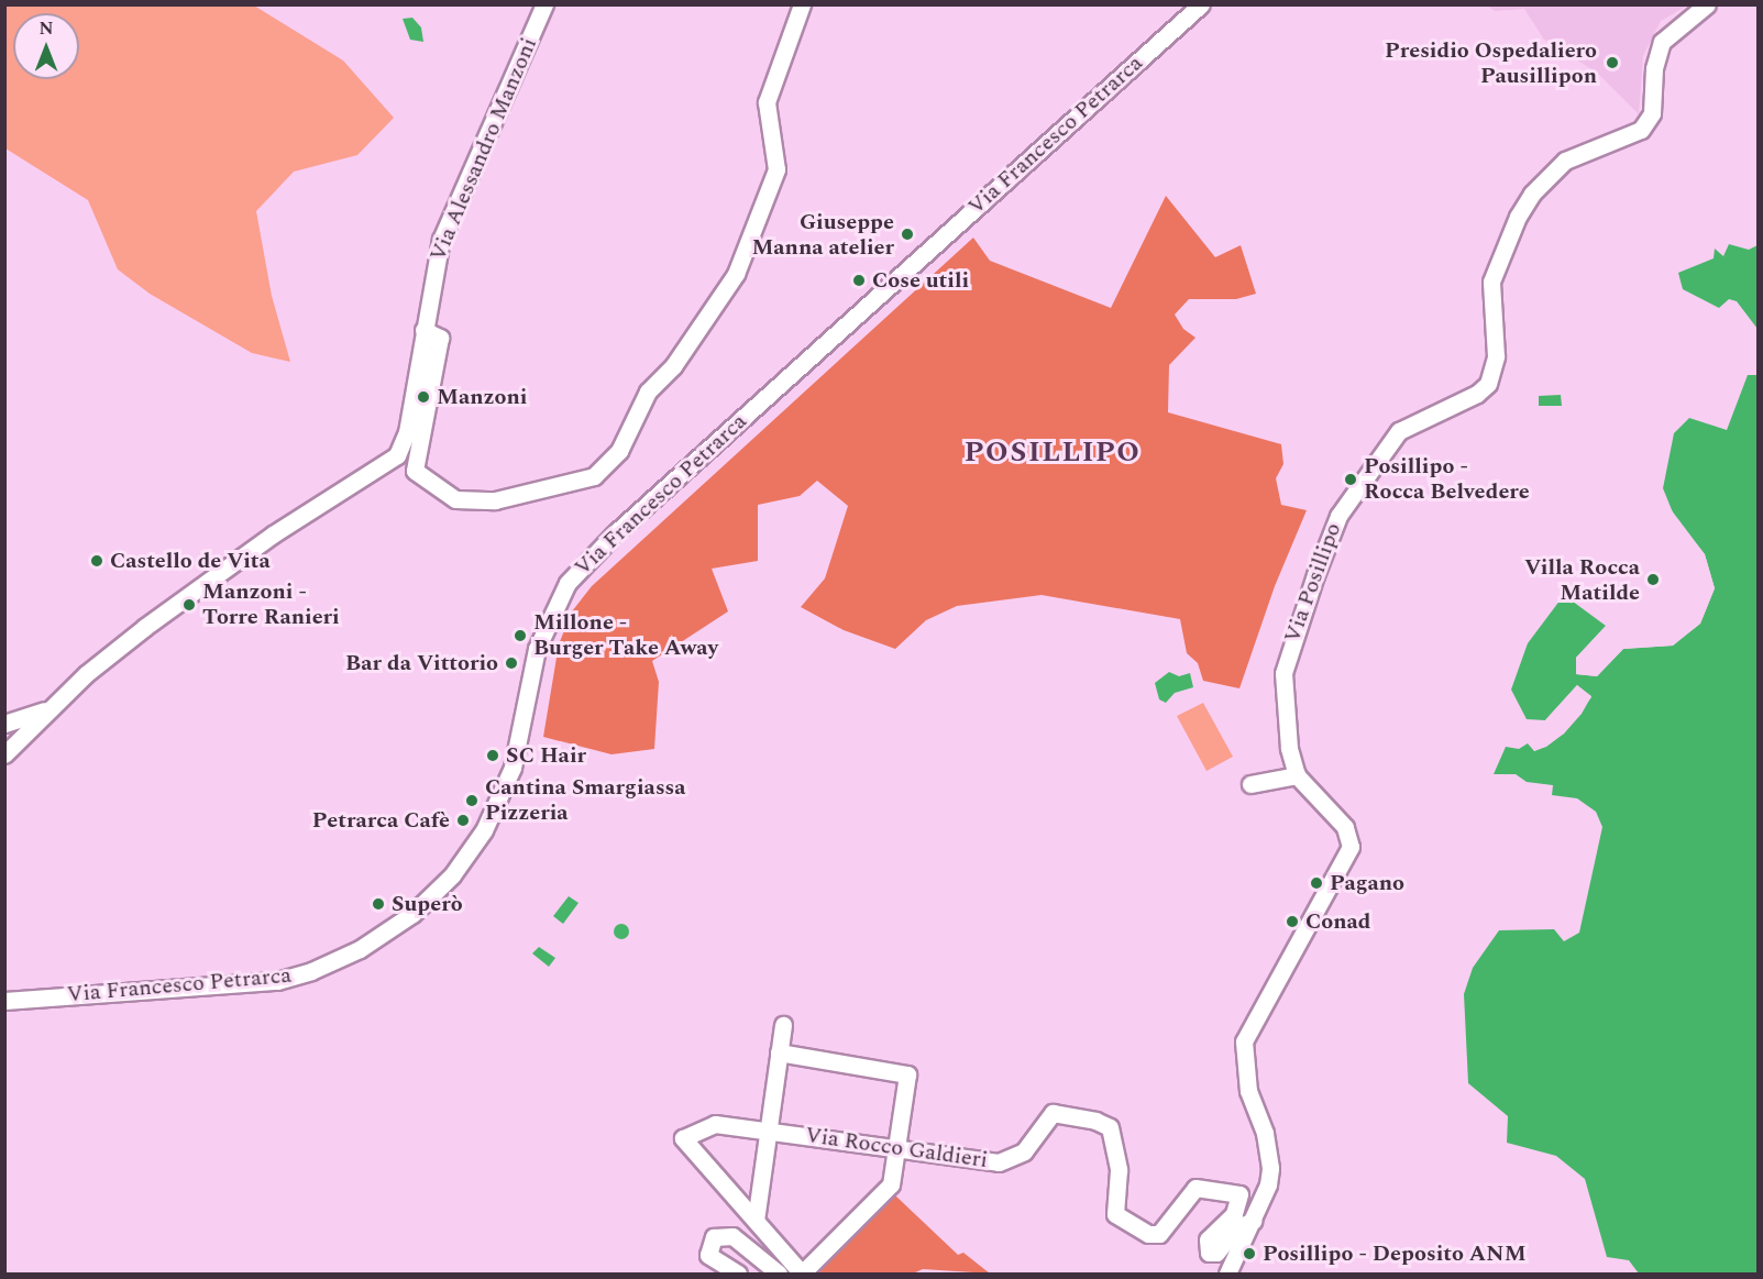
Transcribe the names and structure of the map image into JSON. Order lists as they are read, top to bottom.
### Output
{
  "streets": {
    "street": [
      "Via Francesco Petrarca",
      "Via Alessandro Manzoni",
      "Via Posillipo",
      "Via Rocco Galdieri"
    ]
  },
  "crossings": [
    ["Via Posillipo", "Via Rocco Galdieri"]
  ],
  "districts": ["POSILLIPO"],
  "places": [
    "Presidio Ospedaliero Pausillipon",
    "Giuseppe Manna atelier",
    "Cose utili",
    "Manzoni",
    "Posillipo - Rocca Belvedere",
    "Castello de Vita",
    "Villa Rocca Matilde",
    "Manzoni - Torre Ranieri",
    "Millone - Burger Take Away",
    "Bar da Vittorio",
    "SC Hair",
    "Cantina Smargiassa Pizzeria",
    "Petrarca Cafè",
    "Pagano",
    "Superò",
    "Conad",
    "Posillipo - Deposito ANM"
  ],
  "north": "top"
}
